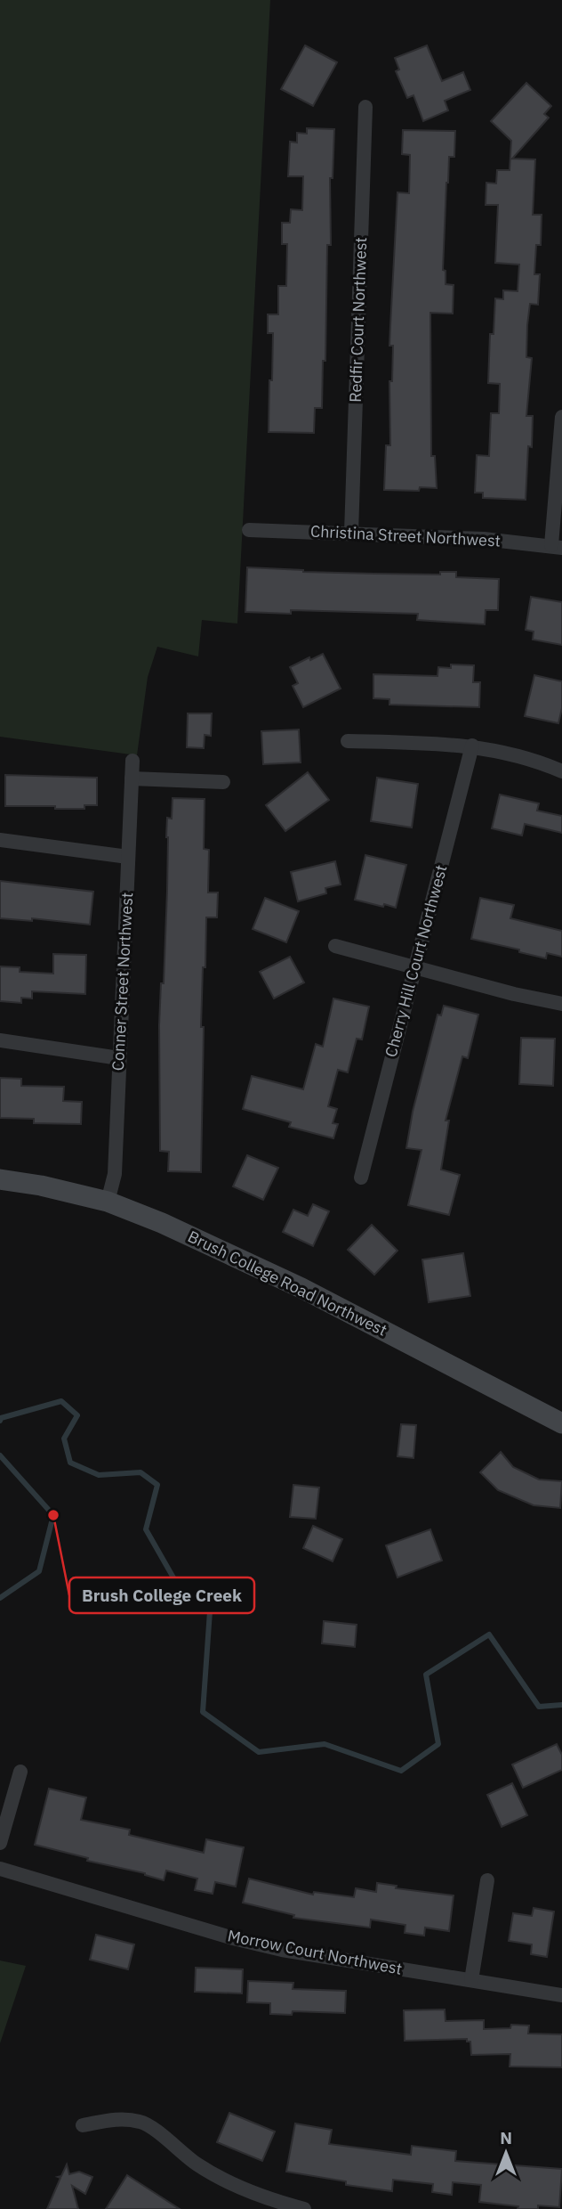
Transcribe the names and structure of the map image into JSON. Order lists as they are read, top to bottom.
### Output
{
  "streets": {
    "street": [
      "Redfir Court Northwest",
      "Christina Street Northwest",
      "Cherry Hill Court Northwest",
      "Conner Street Northwest",
      "Brush College Road Northwest",
      "Morrow Court Northwest"
    ]
  },
  "crossings": [
    ["Redfir Court Northwest", "Christina Street Northwest"],
    ["Conner Street Northwest", "Brush College Road Northwest"]
  ],
  "places": ["Brush College Creek"],
  "north": "top"
}
